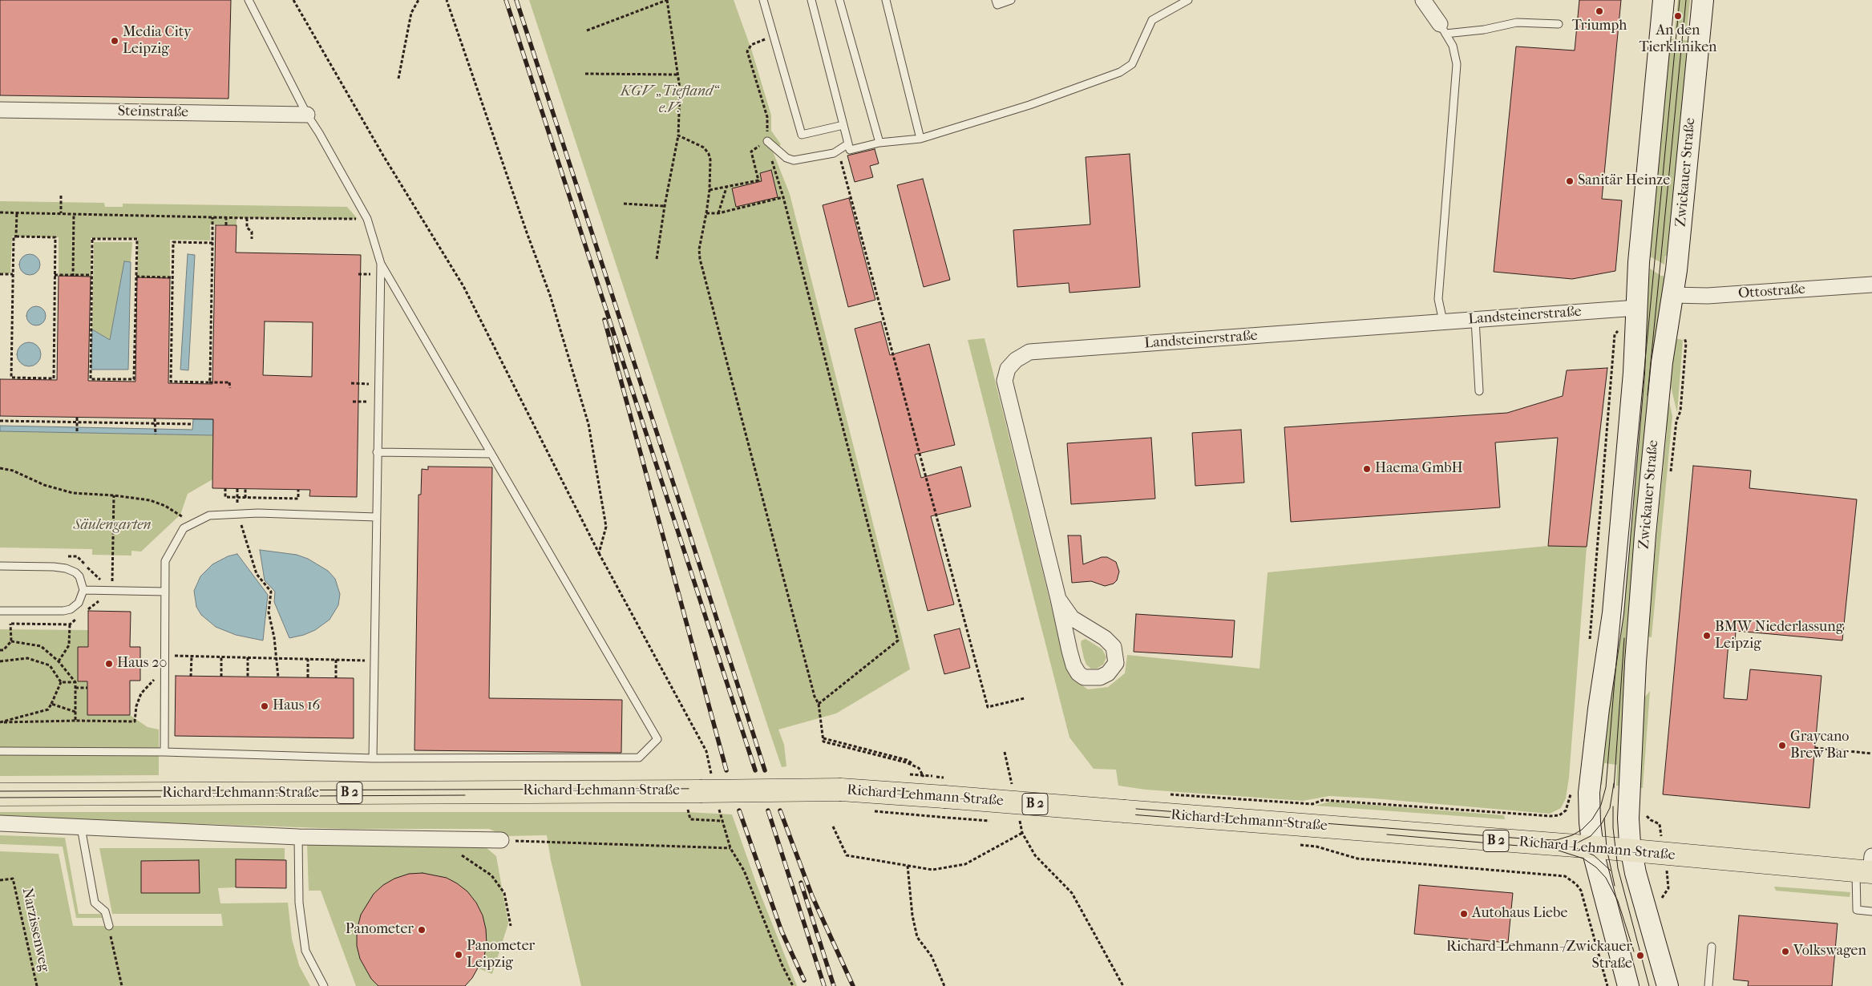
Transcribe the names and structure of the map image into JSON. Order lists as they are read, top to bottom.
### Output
{
  "streets": {
    "main road": ["Zwickauer Straße", "Richard-Lehmann-Straße", "B 2"],
    "street": ["Steinstraße", "Ottostraße", "Landsteinerstraße"],
    "path": ["Narzissenweg"]
  },
  "crossings": [
    ["Zwickauer Straße", "Ottostraße"],
    ["Zwickauer Straße", "Landsteinerstraße"],
    ["Zwickauer Straße", "Richard-Lehmann-Straße"]
  ],
  "parks": ["KGV „Tiefland“ e.V.", "Säulengarten"],
  "places": [
    "Triumph",
    "An den Tierkliniken",
    "Media City Leipzig",
    "Sanitär Heinze",
    "Haema GmbH",
    "BMW Niederlassung Leipzig",
    "Haus 20",
    "Haus 16",
    "Graycano Brew Bar",
    "Autohaus Liebe",
    "Panometer",
    "Volkswagen",
    "Panometer Leipzig",
    "Richard-Lehmann-/Zwickauer Straße"
  ]
}
